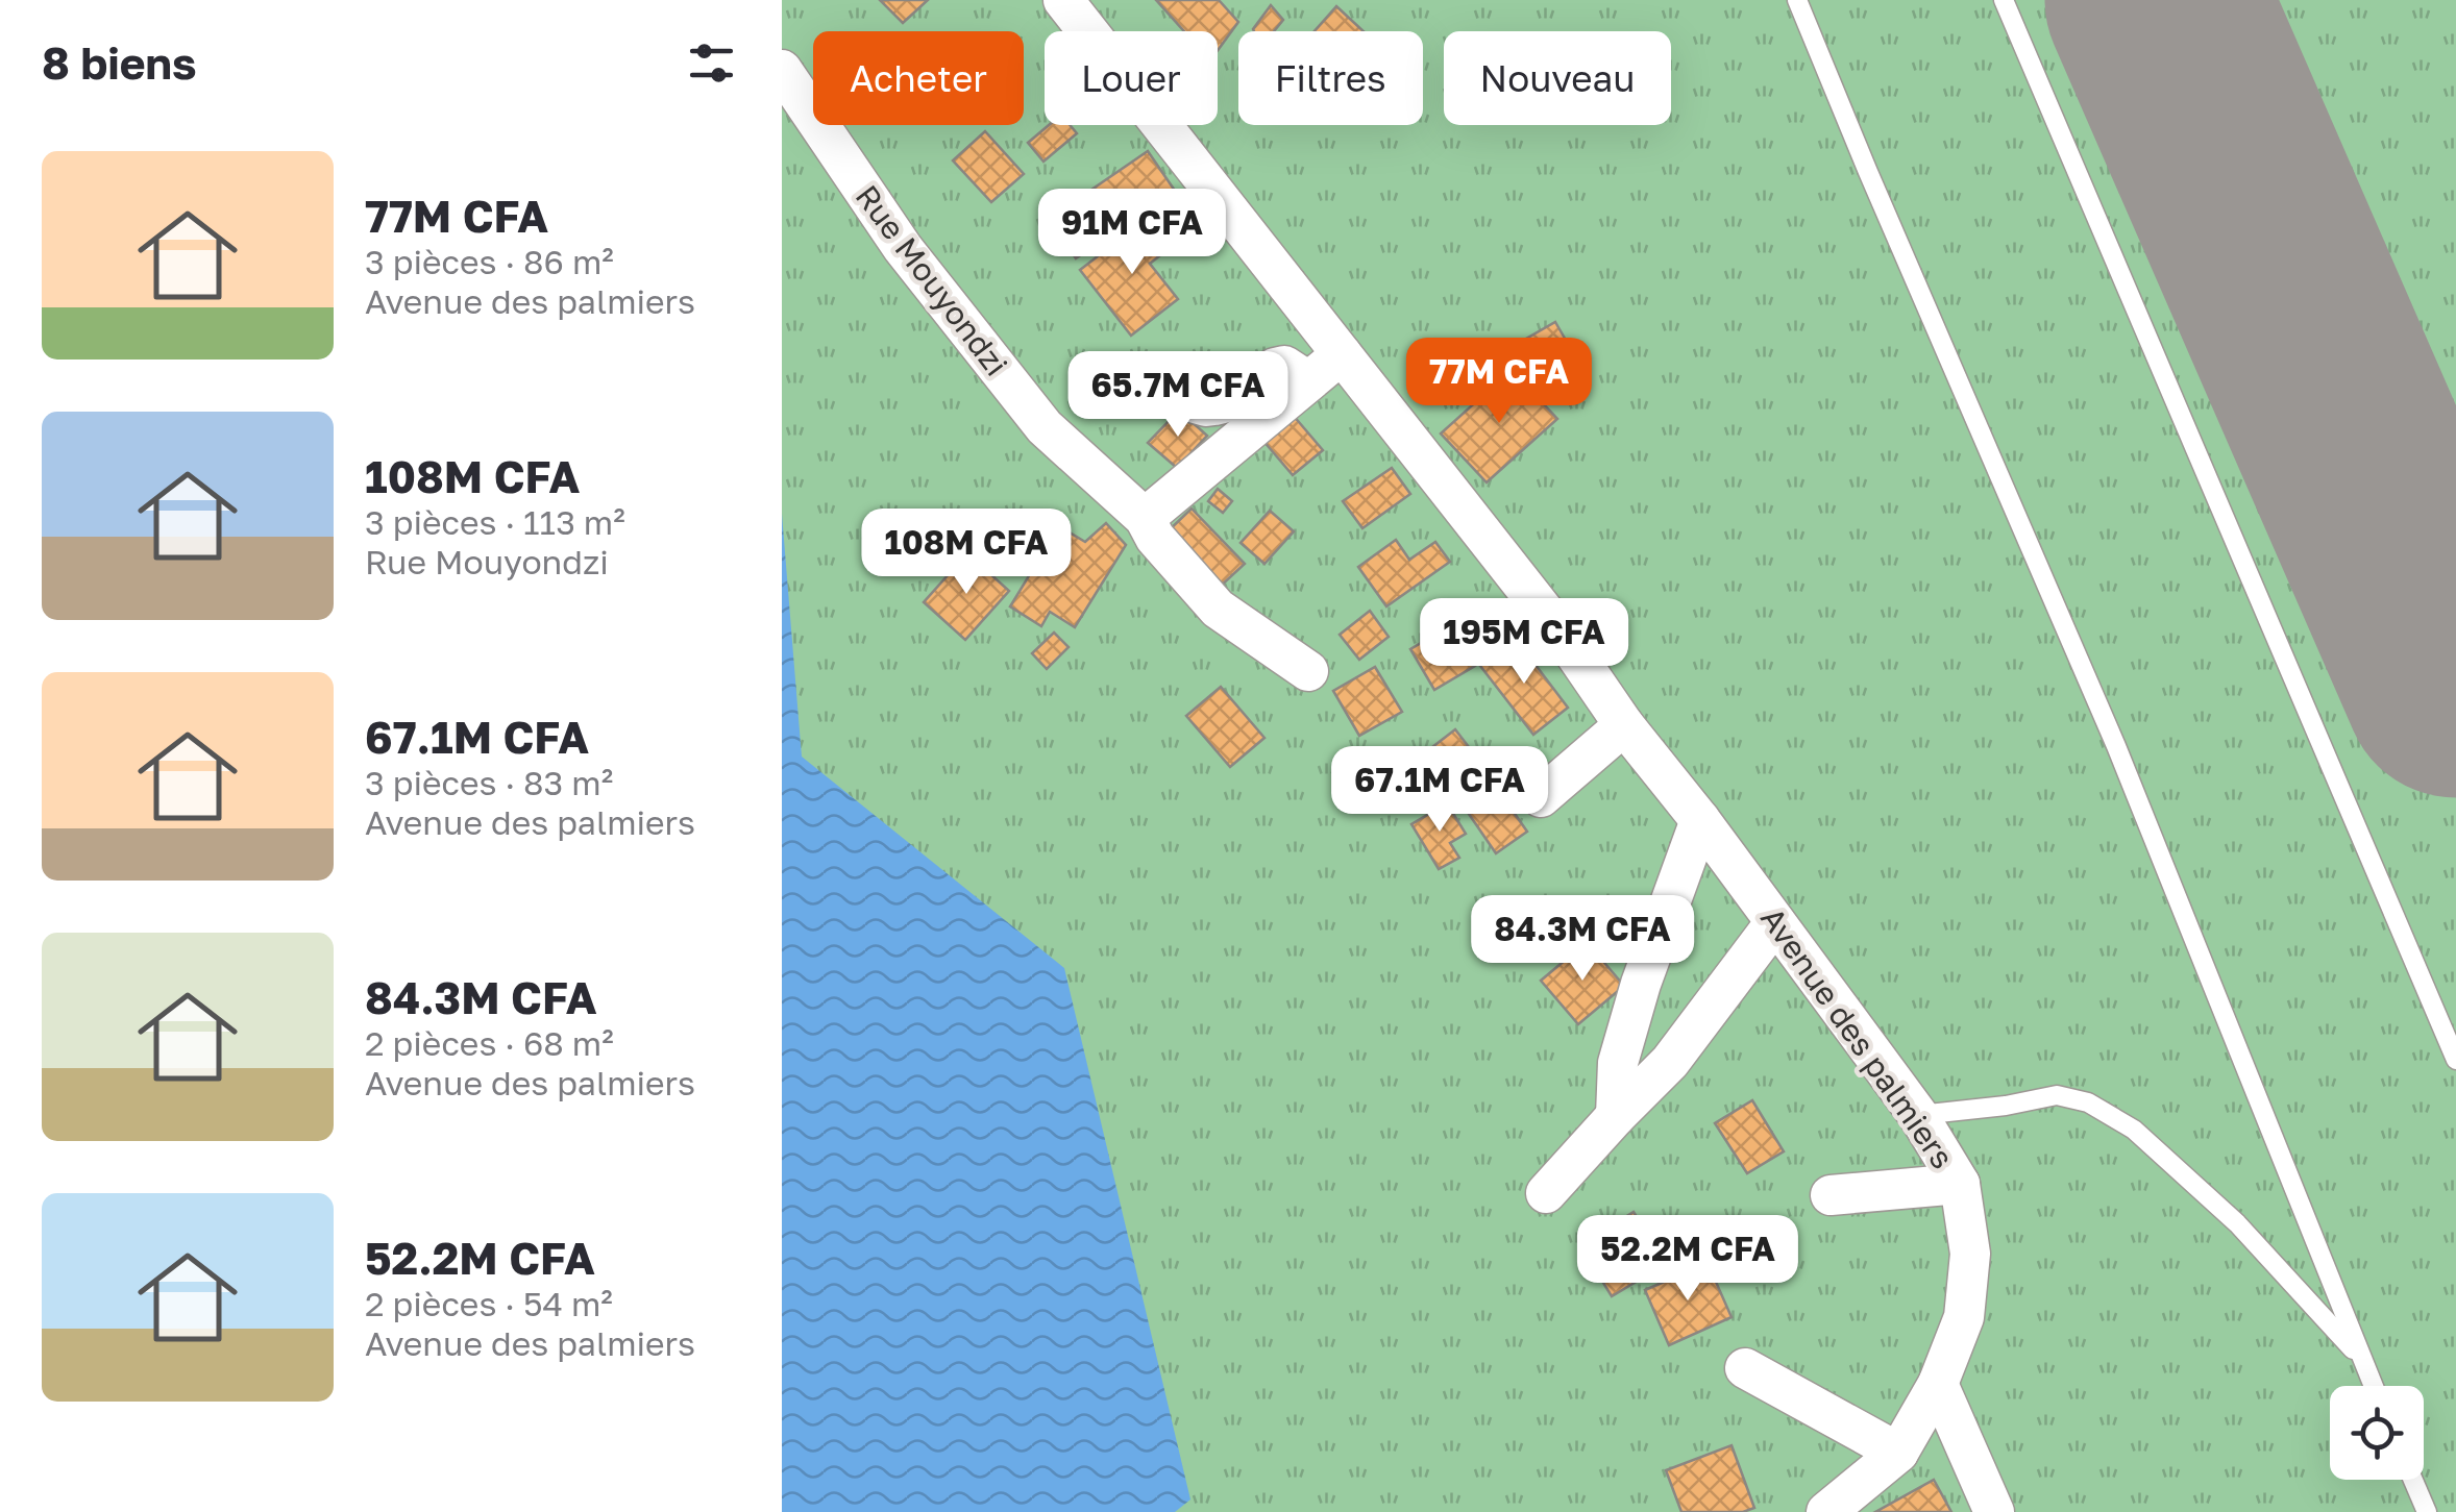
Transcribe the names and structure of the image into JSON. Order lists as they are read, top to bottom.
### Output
{
  "streets": {
    "street": ["Rue Mouyondzi", "Avenue des palmiers"]
  },
  "page": {
    "heading": "8 biens",
    "chip": [
      "Acheter",
      "Louer",
      "Filtres",
      "Nouveau"
    ],
    "list": [
      {
        "name": "77M CFA",
        "note": "3 pièces · 86 m² · Avenue des palmiers"
      },
      {
        "name": "108M CFA",
        "note": "3 pièces · 113 m² · Rue Mouyondzi"
      },
      {
        "name": "67.1M CFA",
        "note": "3 pièces · 83 m² · Avenue des palmiers"
      },
      {
        "name": "84.3M CFA",
        "note": "2 pièces · 68 m² · Avenue des palmiers"
      },
      {
        "name": "52.2M CFA",
        "note": "2 pièces · 54 m² · Avenue des palmiers"
      }
    ],
    "price": [
      "91M CFA",
      "77M CFA",
      "65.7M CFA",
      "108M CFA",
      "195M CFA",
      "67.1M CFA",
      "84.3M CFA",
      "52.2M CFA"
    ]
  }
}
